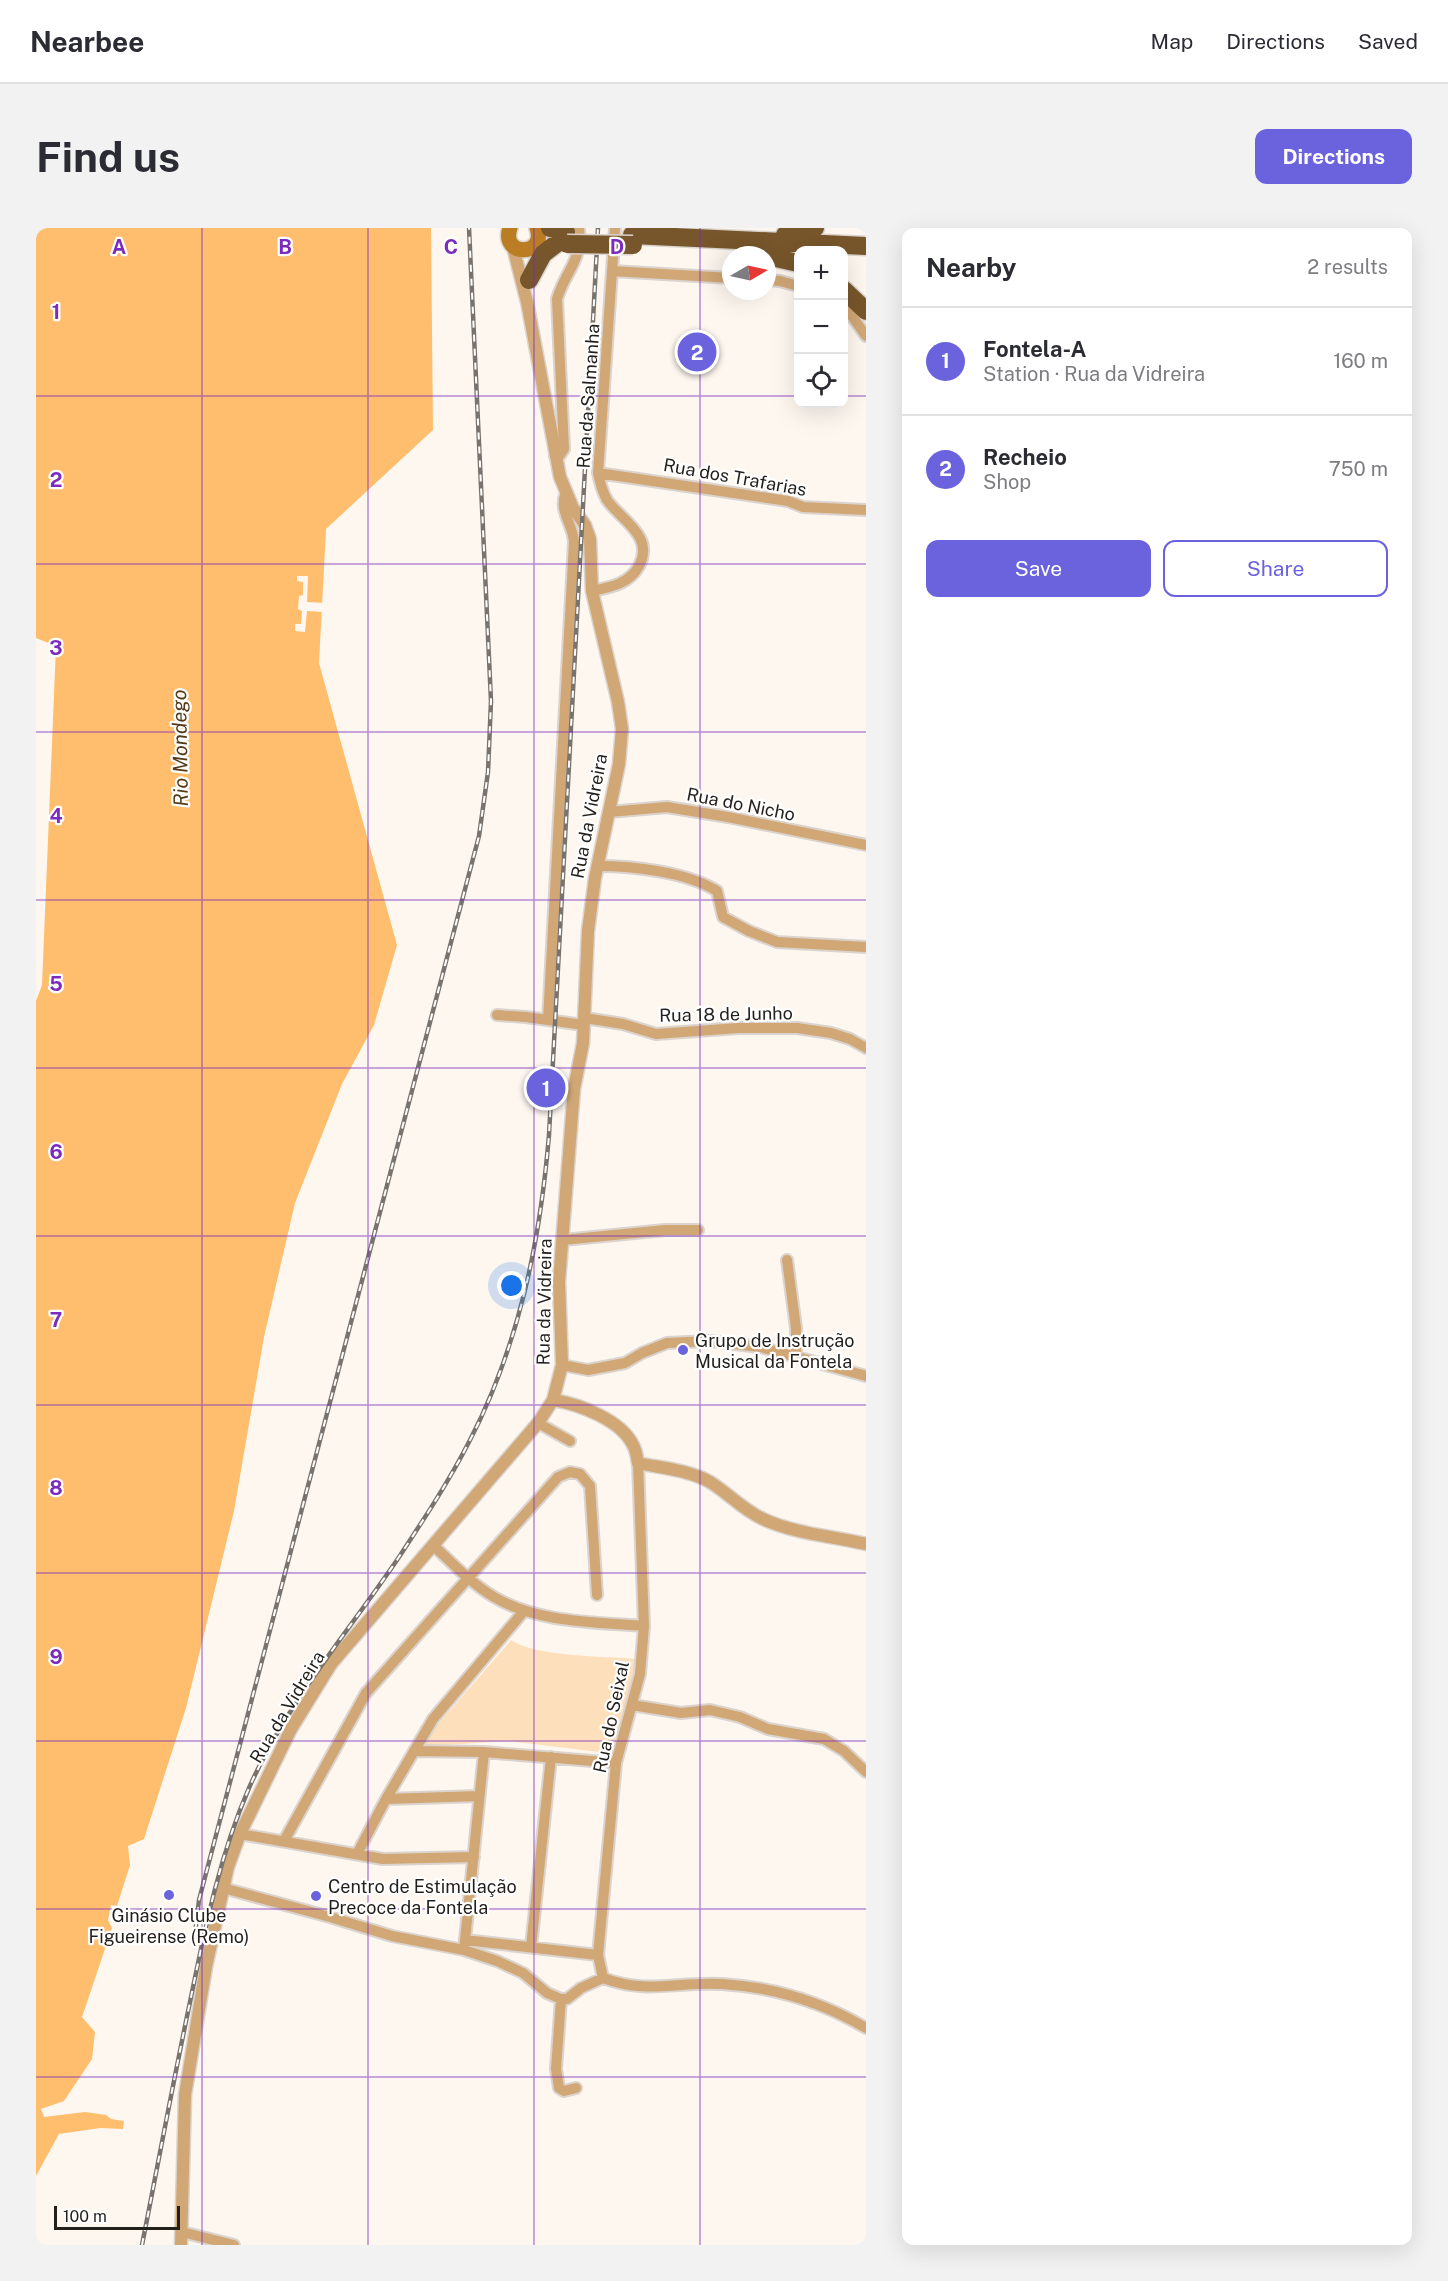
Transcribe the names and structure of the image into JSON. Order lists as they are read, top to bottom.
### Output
{
  "streets": {
    "street": [
      "Rua da Salmanha",
      "Rua dos Trafarias",
      "Rua do Nicho",
      "Rua da Vidreira",
      "Rua 18 de Junho",
      "Rua do Seixal"
    ]
  },
  "crossings": [
    ["Rua da Salmanha", "Rua dos Trafarias"],
    ["Rua da Salmanha", "Rua da Vidreira"],
    ["Rua do Nicho", "Rua da Vidreira"],
    ["Rua da Vidreira", "Rua 18 de Junho"]
  ],
  "water": ["Rio Mondego"],
  "places": ["Grupo de Instrução Musical da Fontela", "Ginásio Clube Figueirense (Remo)", "Centro de Estimulação Precoce da Fontela"],
  "scale_bar": "100 m",
  "north": "right",
  "page": {
    "header": "Nearbee",
    "nav": ["Map", "Directions", "Saved"],
    "buttons": [
      "Directions",
      ["Save", "Share"]
    ],
    "title": "Find us",
    "heading": ["Nearby", "2 results"],
    "map_buttons": ["+", "−"],
    "list": [
      {
        "mark": "1",
        "name": "Fontela-A",
        "note": "Station · Rua da Vidreira",
        "value": "160 m"
      },
      {
        "mark": "2",
        "name": "Recheio",
        "note": "Shop",
        "value": "750 m"
      }
    ],
    "pins": ["2", "1"],
    "scale": "100 m"
  },
  "grid": {
    "columns": [
      "A",
      "B",
      "C",
      "D"
    ],
    "rows": [
      "1",
      "2",
      "3",
      "4",
      "5",
      "6",
      "7",
      "8",
      "9"
    ]
  }
}
